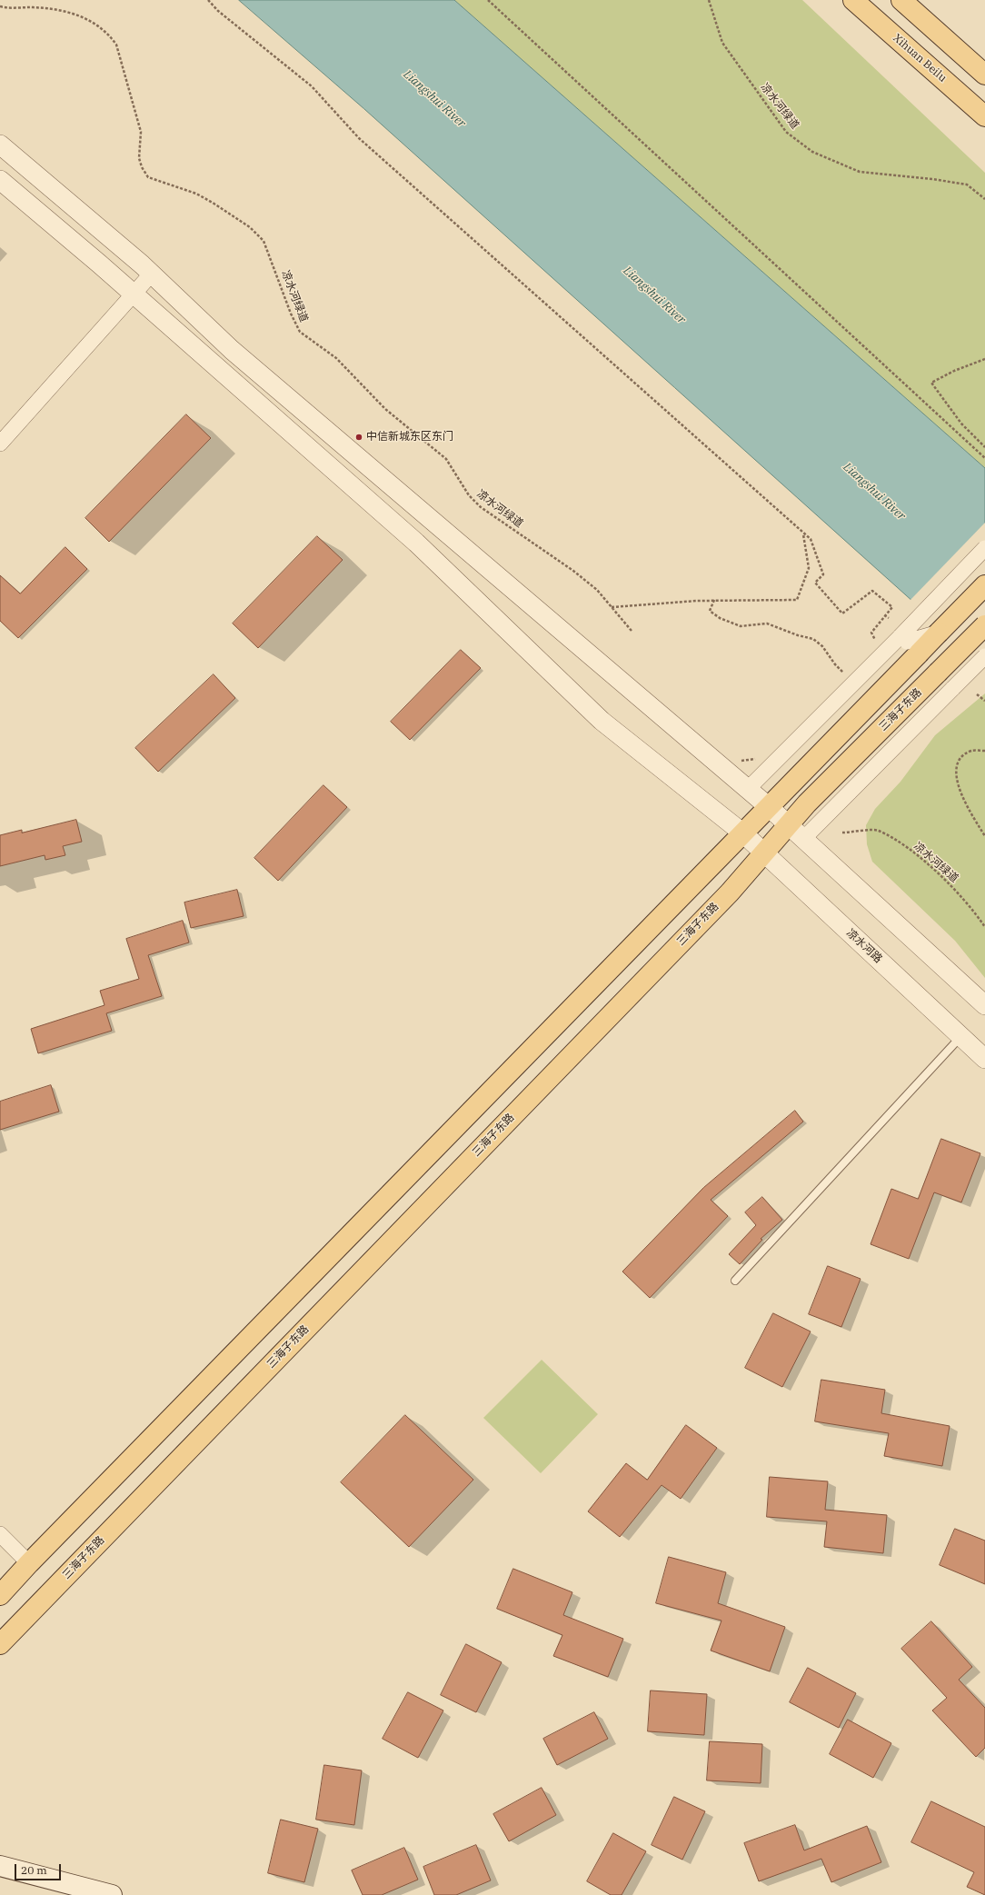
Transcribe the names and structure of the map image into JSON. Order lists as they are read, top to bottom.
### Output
{
  "streets": {
    "main road": ["Xihuan Beilu", "三海子东路"],
    "street": ["凉水河路"],
    "path": ["凉水河绿道"]
  },
  "crossings": [
    ["三海子东路", "凉水河路"]
  ],
  "water": ["Liangshui River"],
  "places": ["中信新城东区东门"],
  "scale_bar": "20 m"
}
